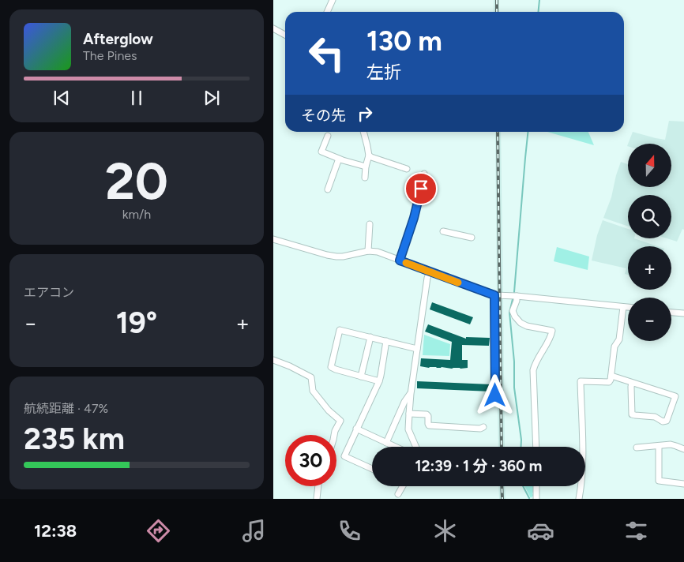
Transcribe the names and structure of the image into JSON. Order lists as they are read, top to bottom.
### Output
{
  "north": "top",
  "page": {
    "turn": ["130 m", "左折"],
    "song": ["Afterglow", "The Pines"],
    "then": "その先",
    "tile": [
      ["20", "km/h"],
      "エアコン",
      ["航続距離 · 47%", "235 km"]
    ],
    "map_buttons": ["+", "−"],
    "heat": ["−", "19°", "+"],
    "limit": "30",
    "trip": "12:39 · 1 分 · 360 m",
    "tabs": "12:38"
  }
}
